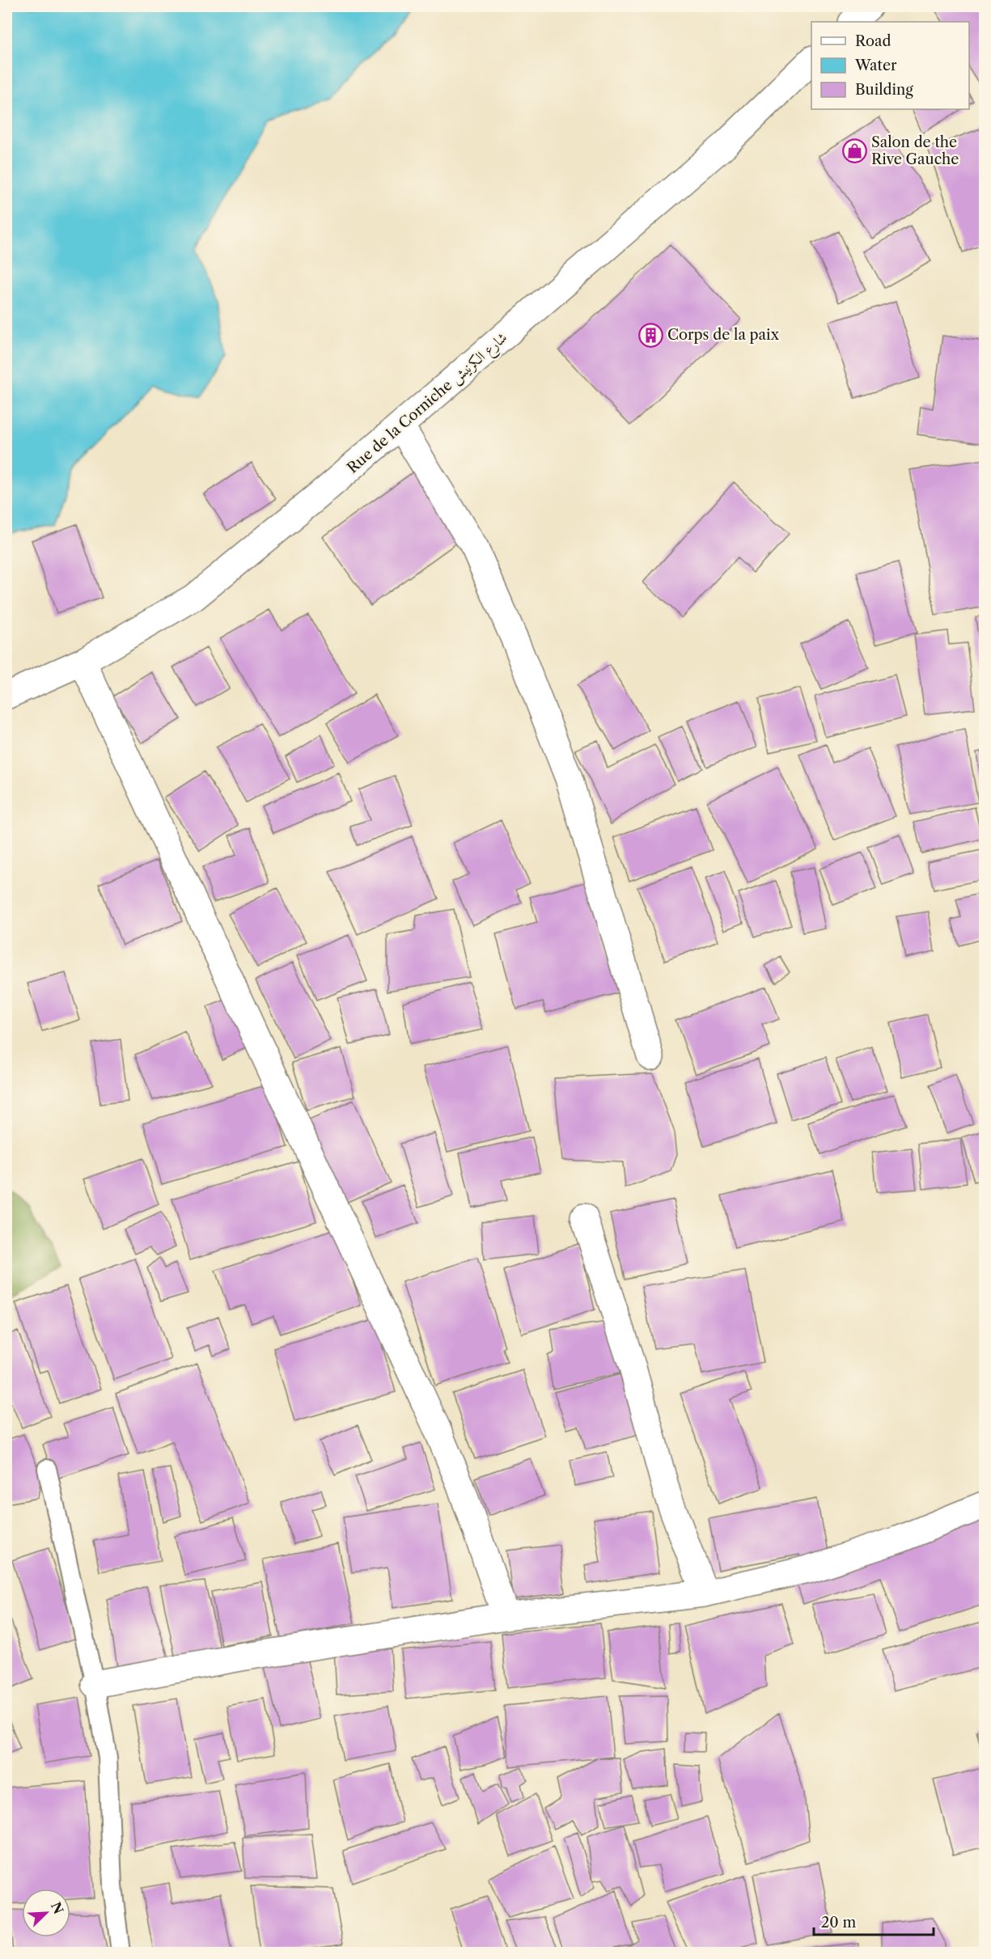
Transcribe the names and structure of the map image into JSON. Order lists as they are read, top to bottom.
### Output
{
  "streets": {
    "street": ["Rue de la Corniche شارع الكرنيش"]
  },
  "places": {
    "shop": ["Salon de the Rive Gauche"],
    "building": ["Corps de la paix"]
  },
  "legend": ["Road", "Water", "Building"],
  "scale_bar": "20 m",
  "north": "top right"
}
